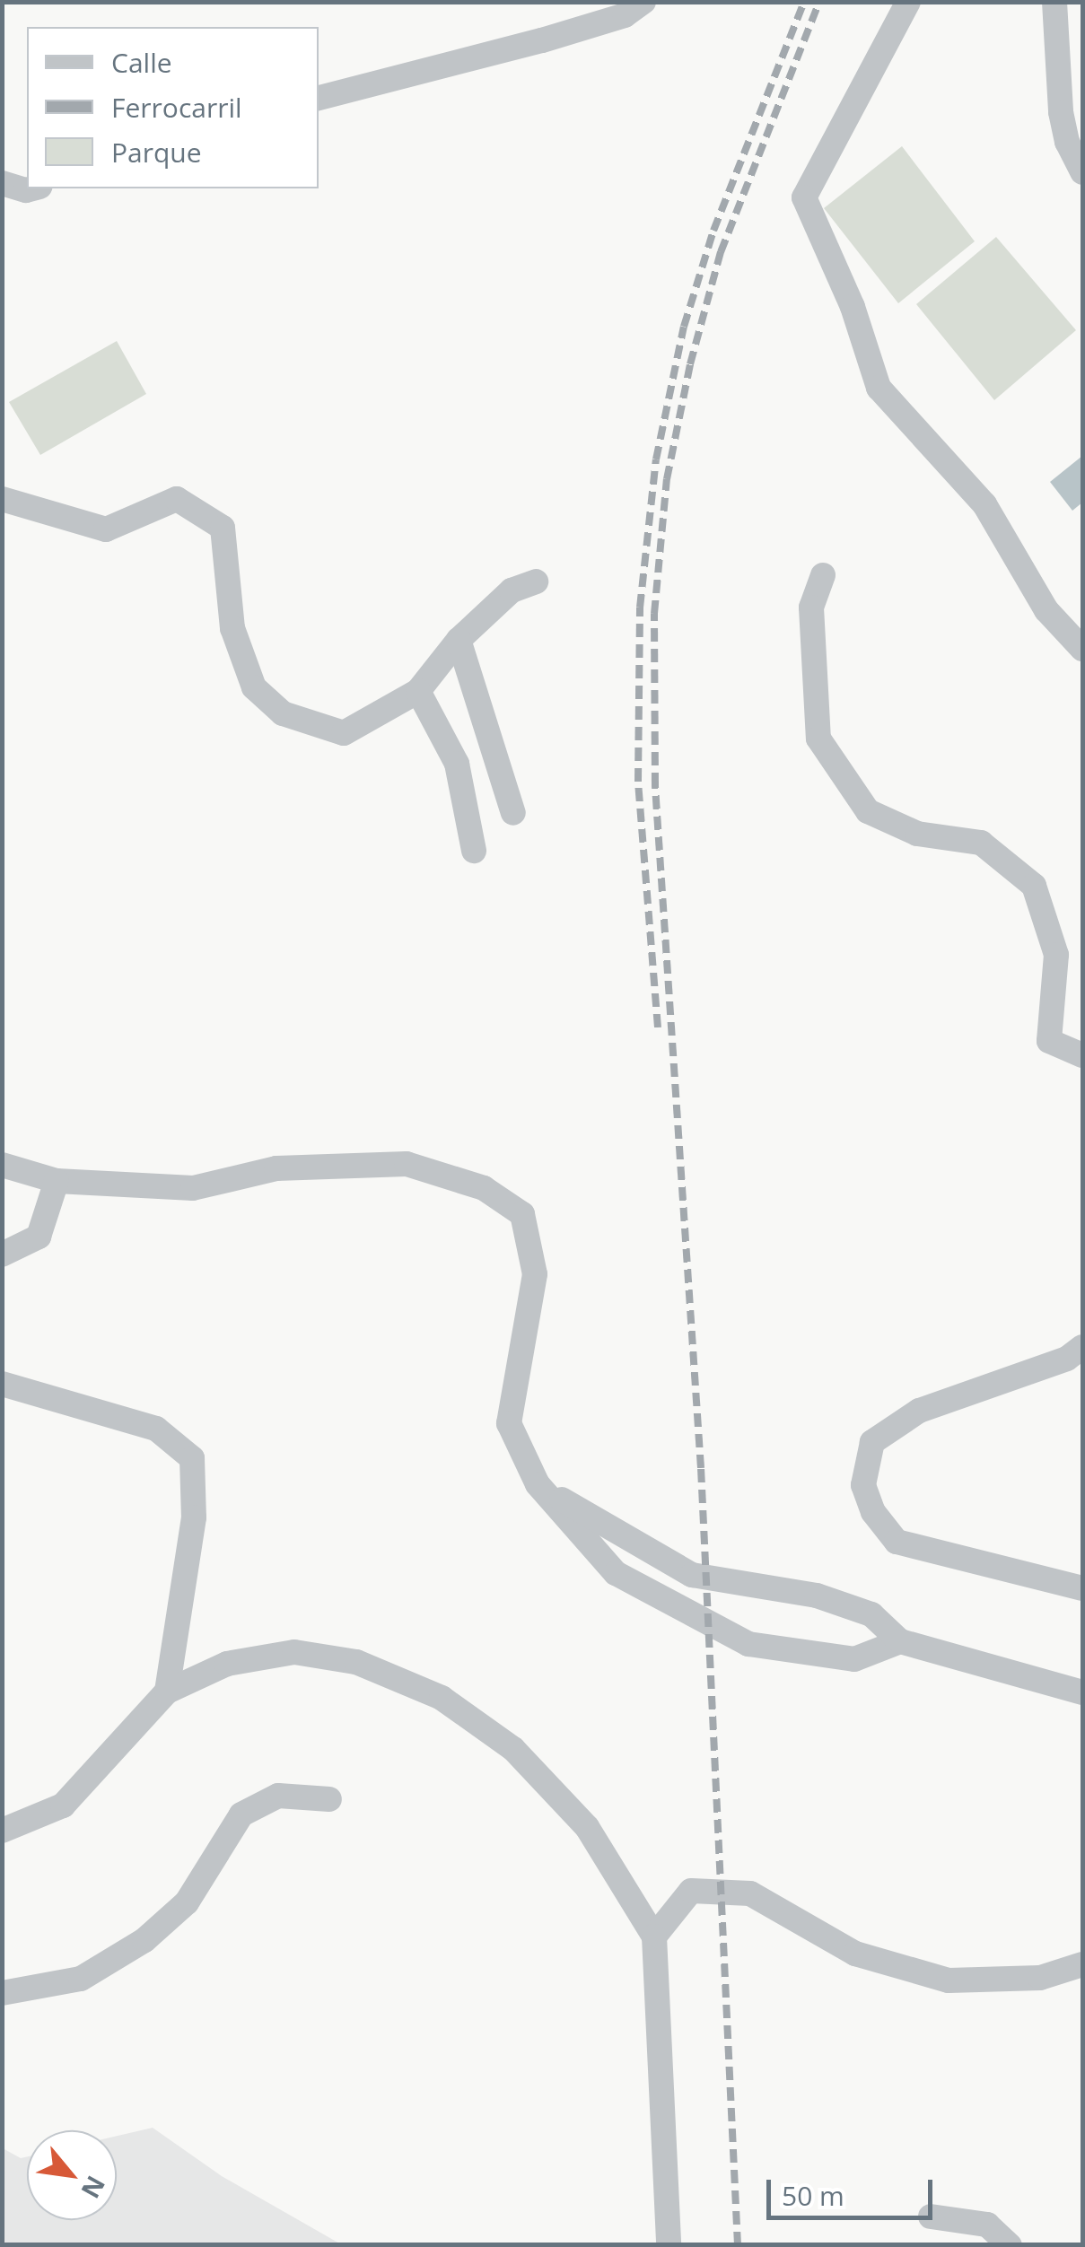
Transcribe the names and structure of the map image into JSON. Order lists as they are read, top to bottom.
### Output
{
  "legend": ["Calle", "Ferrocarril", "Parque"],
  "scale_bar": "50 m",
  "north": "bottom right"
}
